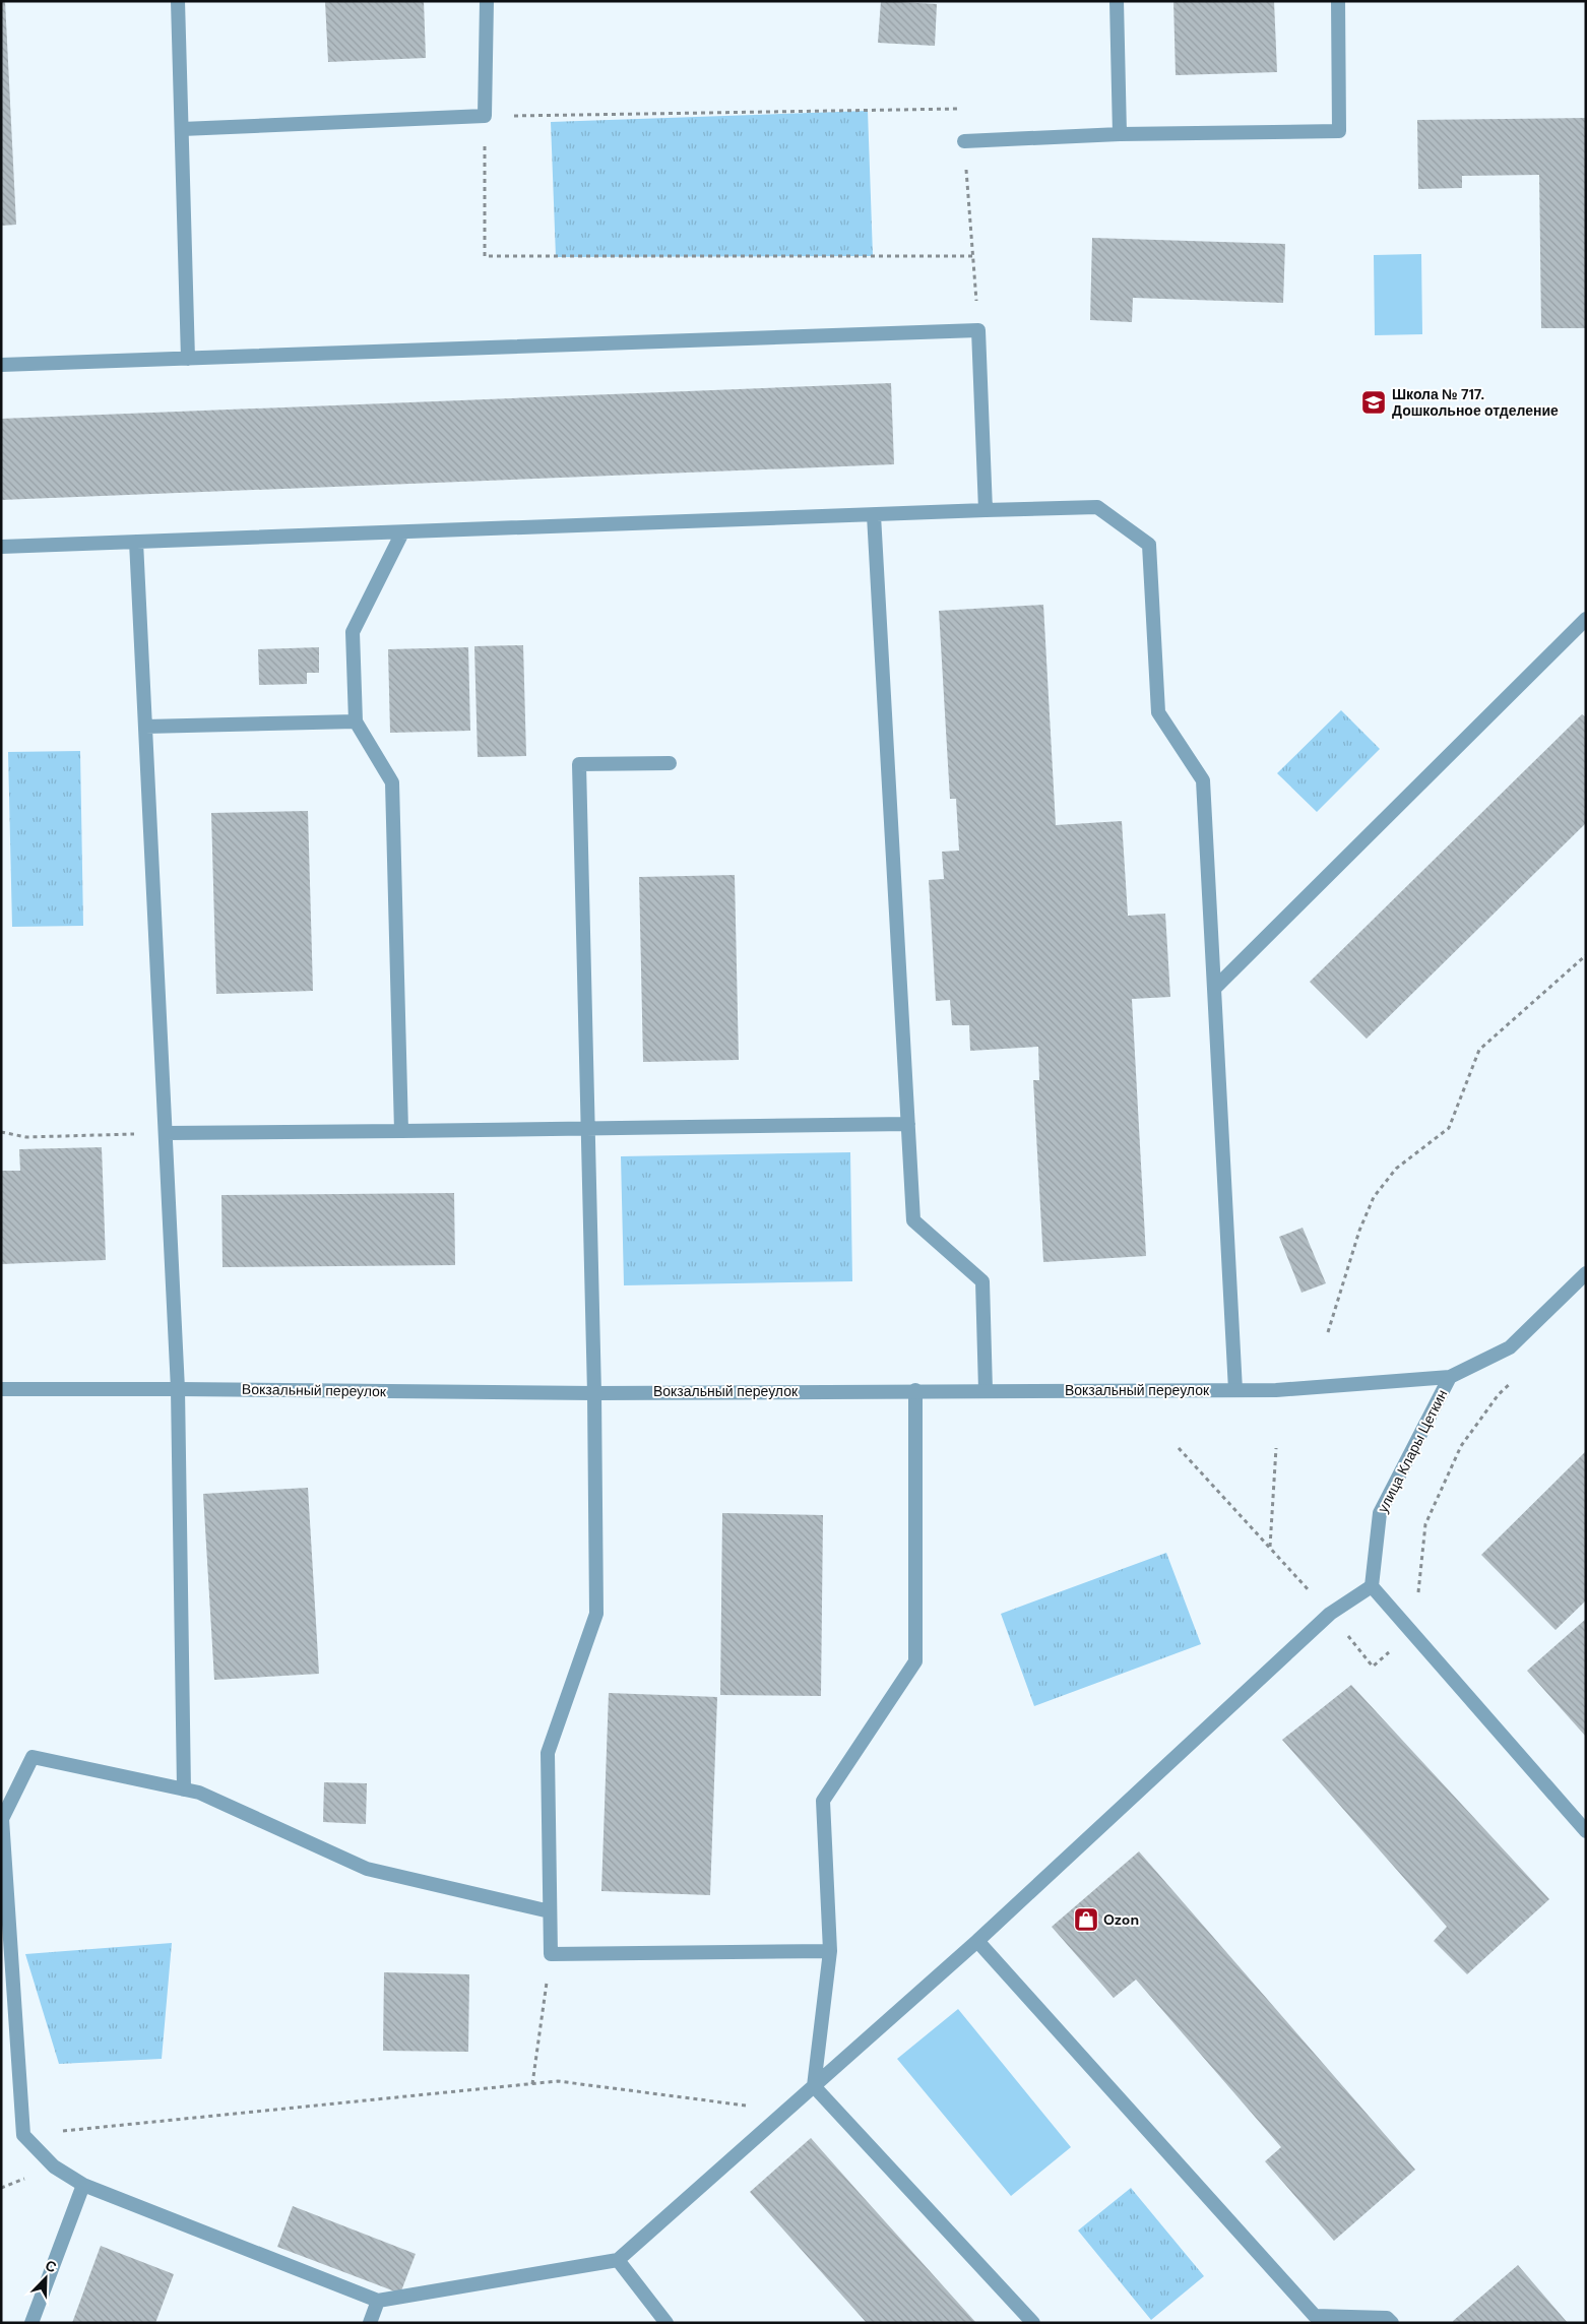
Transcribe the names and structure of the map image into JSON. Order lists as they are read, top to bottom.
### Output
{
  "streets": {
    "street": ["Вокзальный переулок", "улица Клары Цеткин"]
  },
  "crossings": [
    ["Вокзальный переулок", "улица Клары Цеткин"]
  ],
  "places": {
    "school or university": ["Школа № 717. Дошкольное отделение"],
    "shop": ["Ozon"]
  },
  "north": "top right"
}
